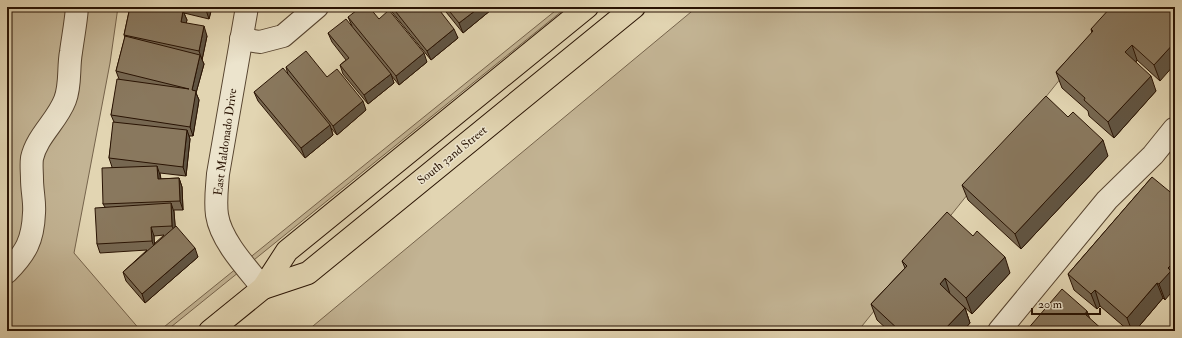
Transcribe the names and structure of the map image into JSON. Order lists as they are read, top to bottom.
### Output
{
  "streets": {
    "main road": ["South 32nd Street"],
    "street": ["East Maldonado Drive"]
  },
  "crossings": [
    ["East Maldonado Drive", "South 32nd Street"]
  ],
  "scale_bar": "20 m"
}
